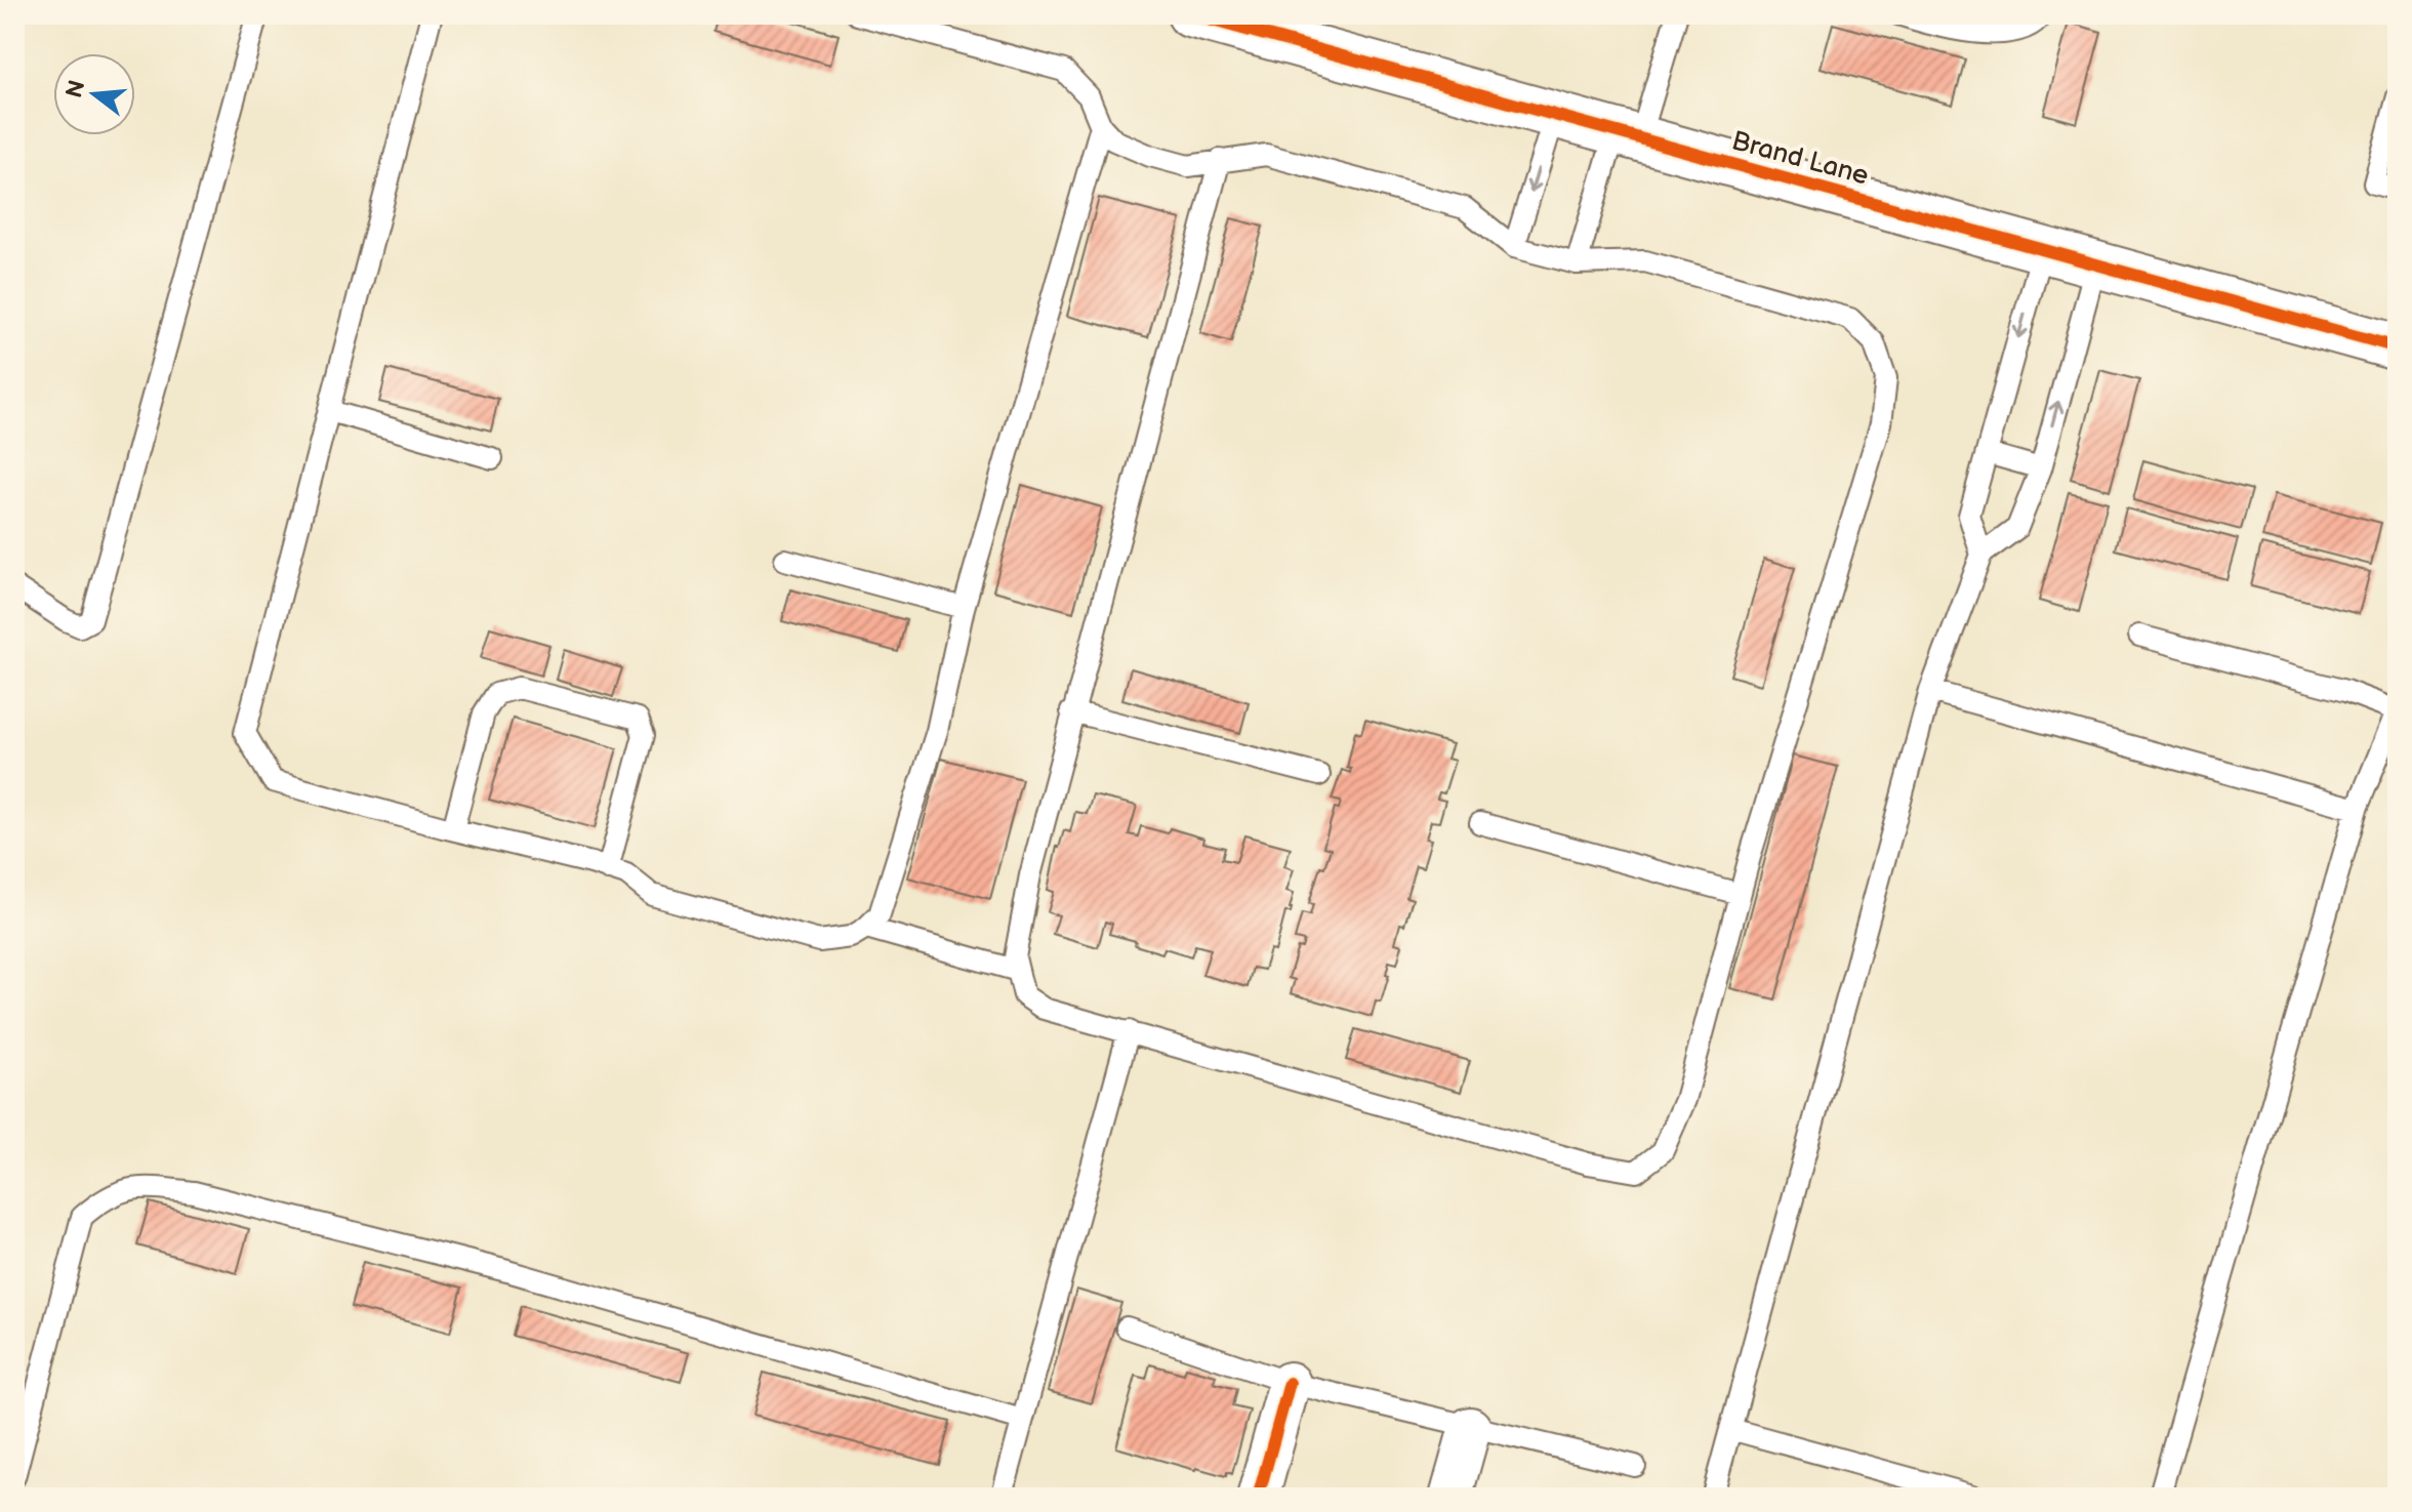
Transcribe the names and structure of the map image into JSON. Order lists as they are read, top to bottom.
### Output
{
  "streets": {
    "street": ["Brand Lane"]
  },
  "north": "left"
}
